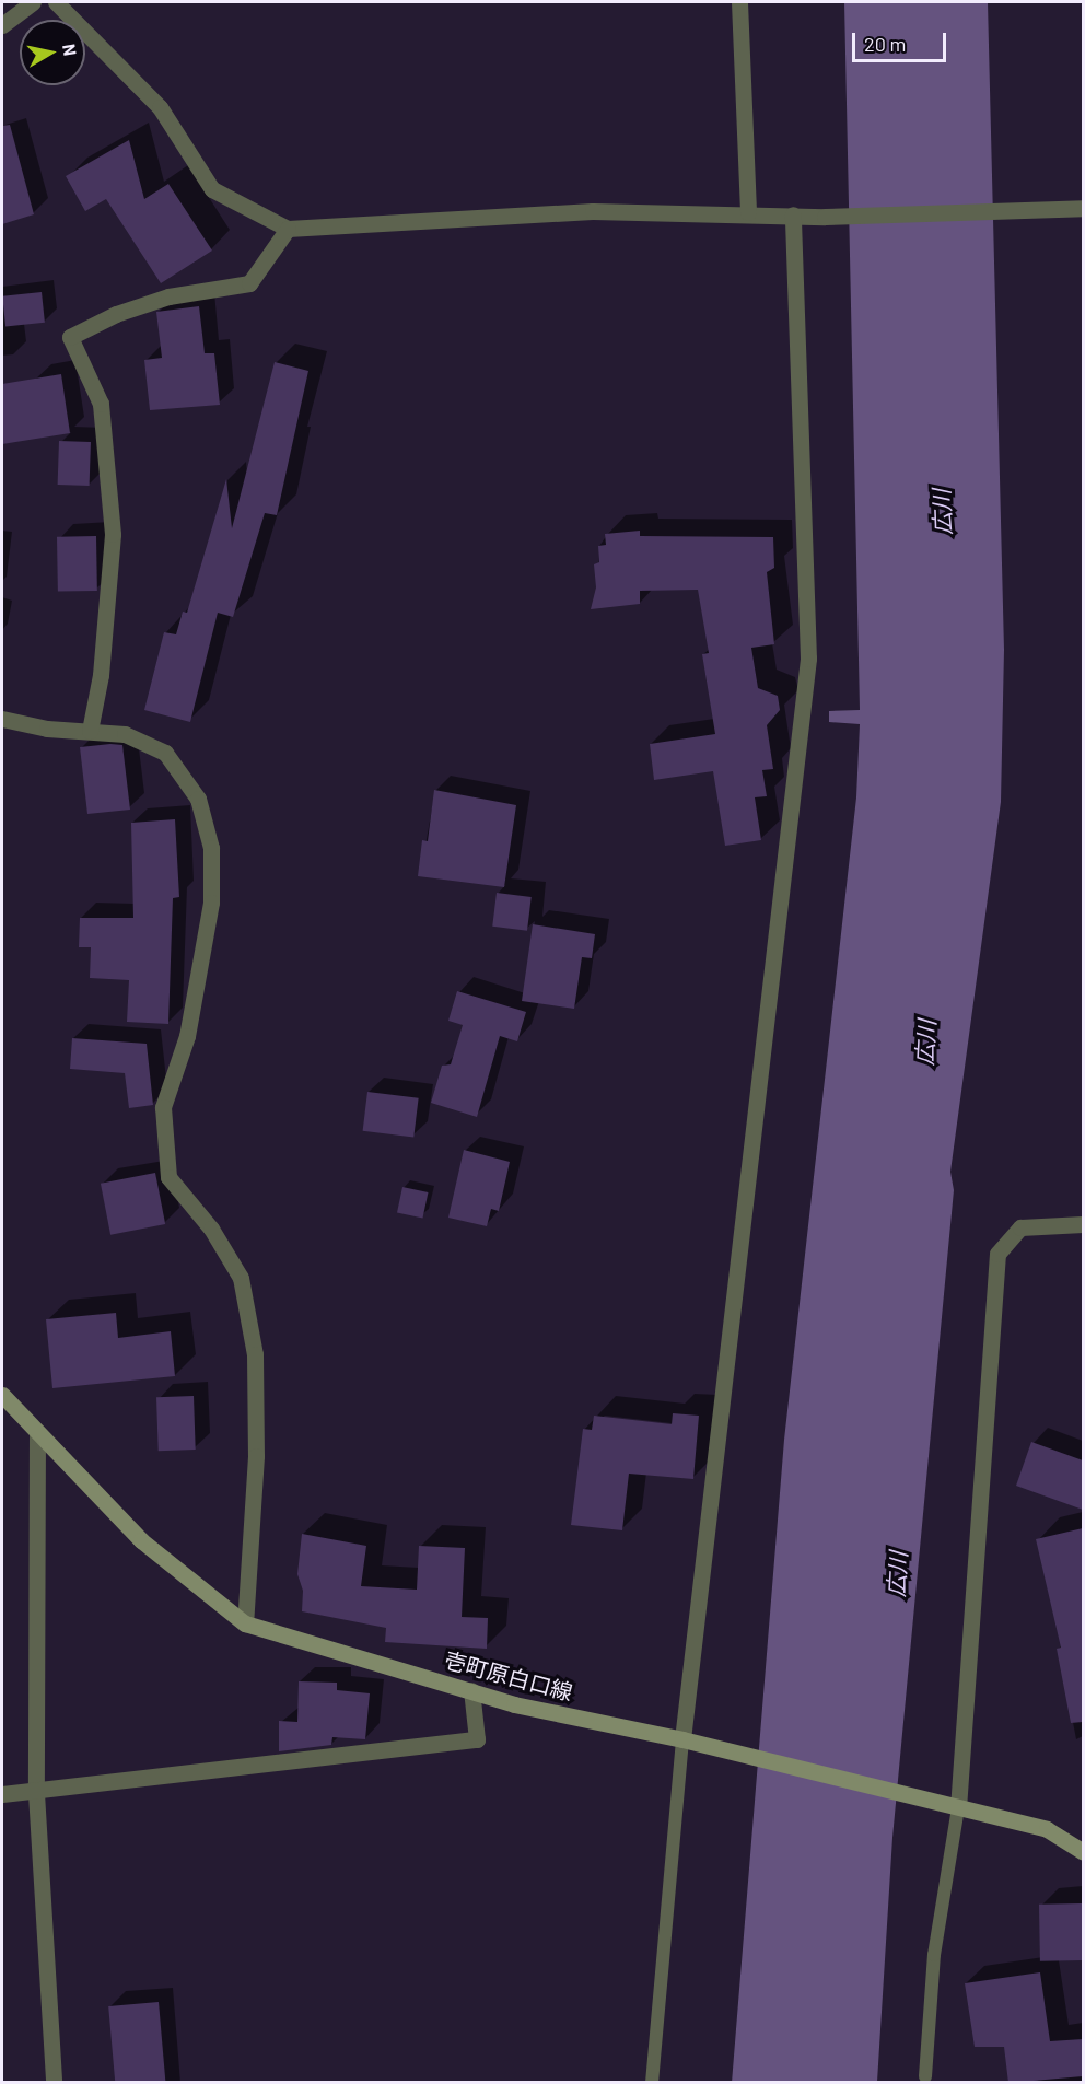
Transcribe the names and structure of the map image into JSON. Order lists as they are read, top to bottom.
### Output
{
  "streets": {
    "main road": ["壱町原白口線"]
  },
  "water": ["広川"],
  "scale_bar": "20 m",
  "north": "right"
}
